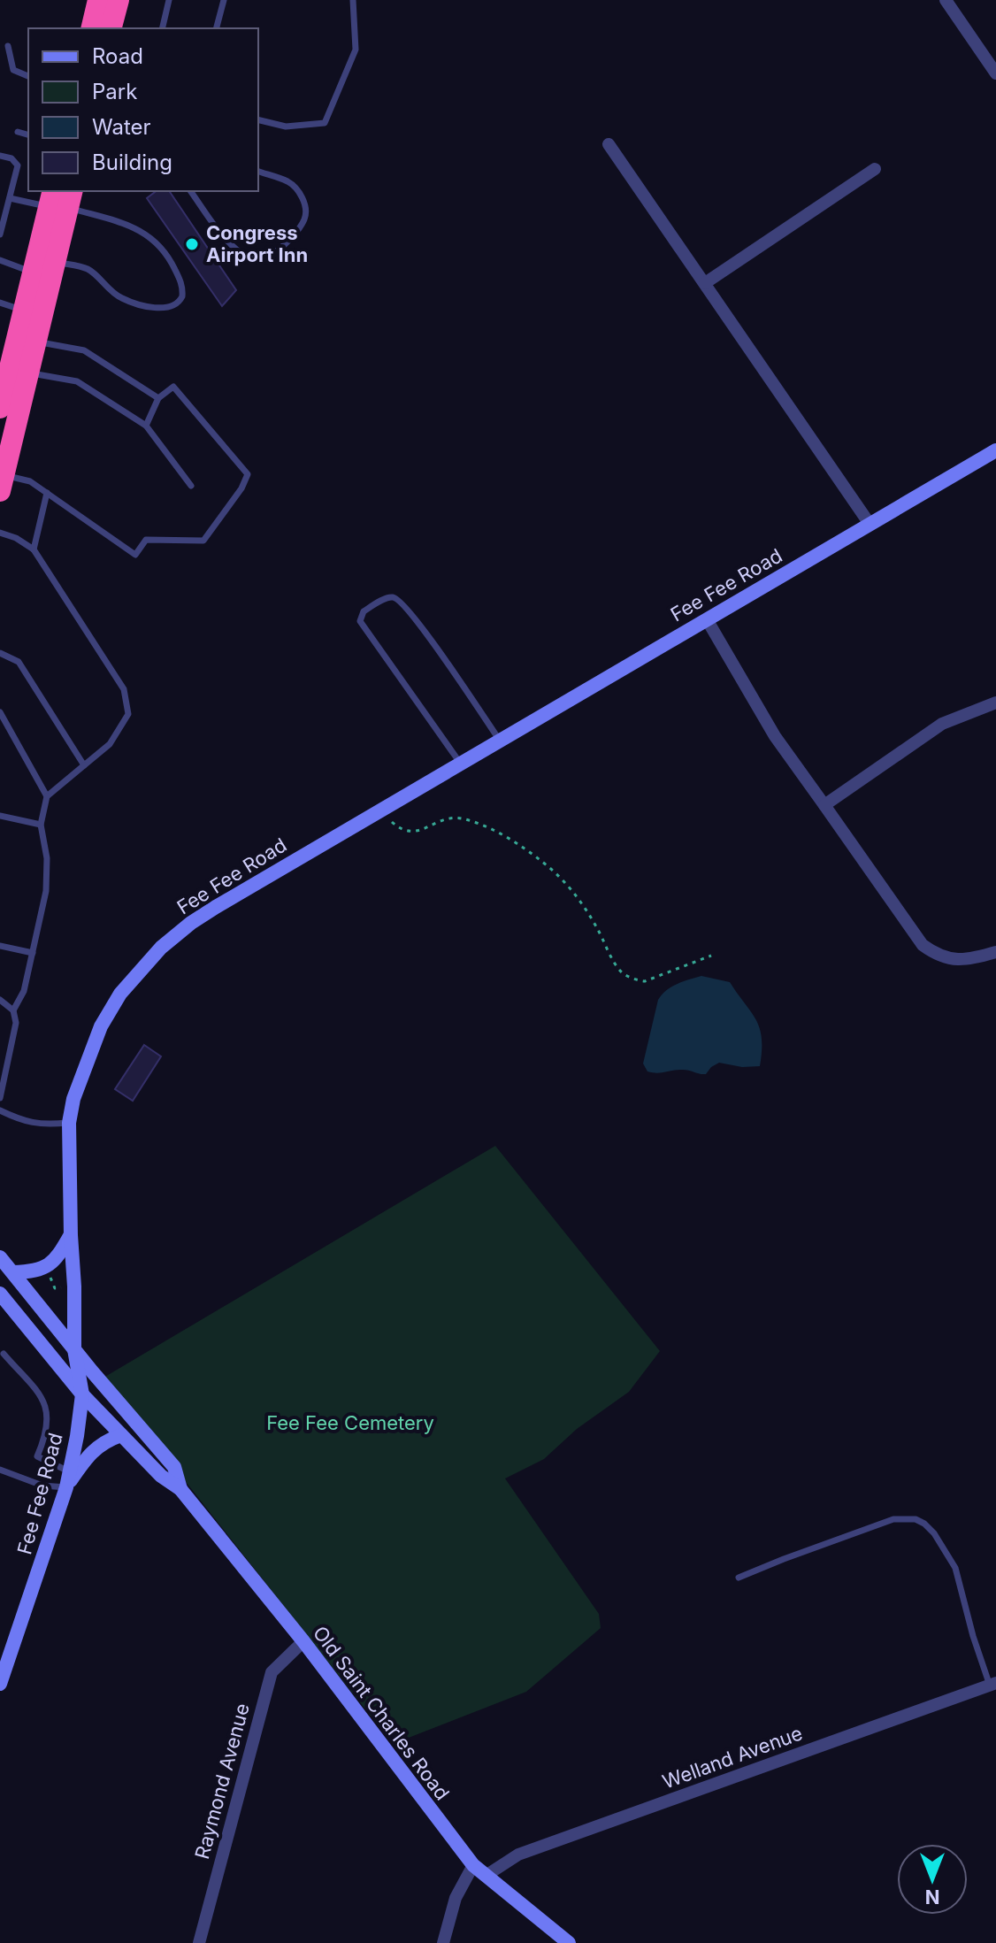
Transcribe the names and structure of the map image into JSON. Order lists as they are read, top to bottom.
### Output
{
  "streets": {
    "street": [
      "Fee Fee Road",
      "Old Saint Charles Road",
      "Welland Avenue",
      "Raymond Avenue"
    ]
  },
  "crossings": [
    ["Fee Fee Road", "Old Saint Charles Road"],
    ["Old Saint Charles Road", "Welland Avenue"],
    ["Old Saint Charles Road", "Raymond Avenue"]
  ],
  "parks": ["Fee Fee Cemetery"],
  "places": ["Congress Airport Inn"],
  "legend": [
    "Road",
    "Park",
    "Water",
    "Building"
  ],
  "north": "bottom"
}
